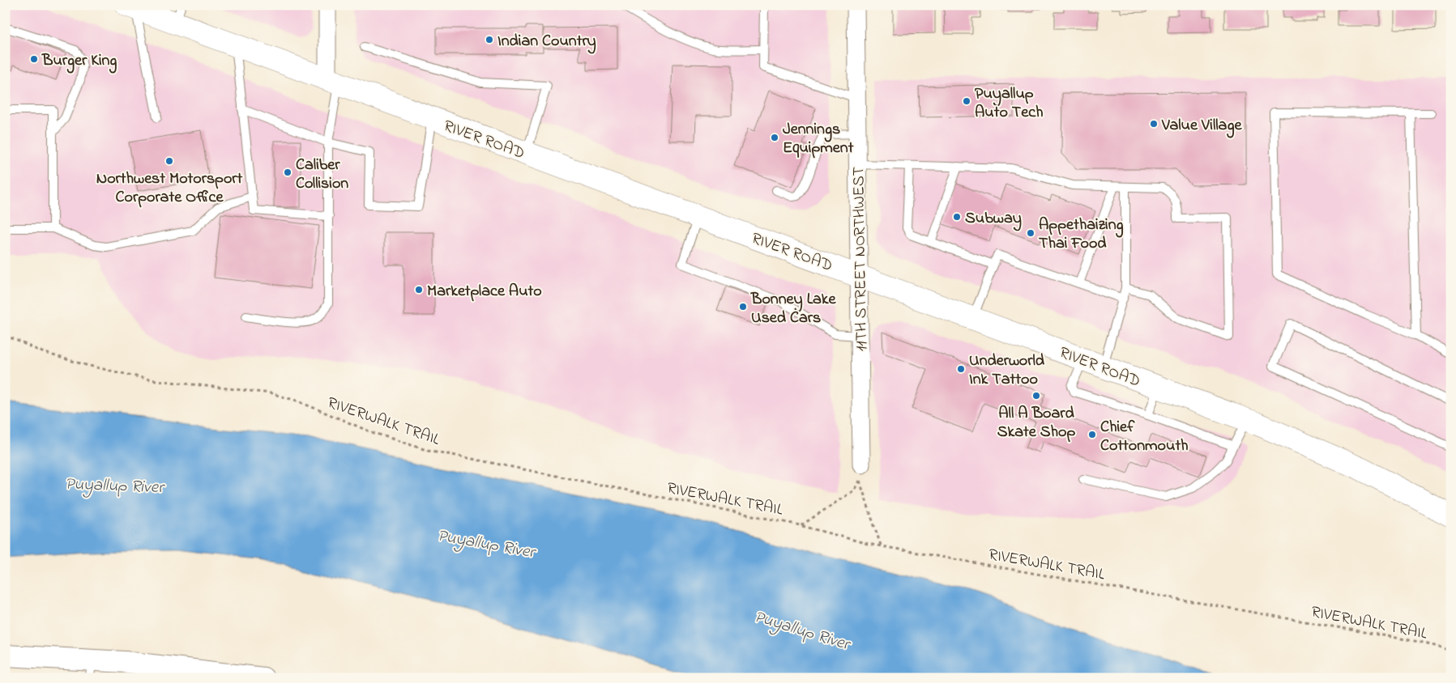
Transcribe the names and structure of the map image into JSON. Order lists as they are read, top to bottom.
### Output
{
  "streets": {
    "main road": ["RIVER ROAD"],
    "street": ["11TH STREET NORTHWEST"],
    "path": ["RIVERWALK TRAIL"]
  },
  "crossings": [
    ["RIVER ROAD", "11TH STREET NORTHWEST"]
  ],
  "water": ["Puyallup River"],
  "places": [
    "Indian Country",
    "Burger King",
    "Puyallup Auto Tech",
    "Value Village",
    "Jennings Equipment",
    "Northwest Motorsport Corporate Office",
    "Caliber Collision",
    "Subway",
    "Appethaizing Thai Food",
    "Marketplace Auto",
    "Bonney Lake Used Cars",
    "Underworld Ink Tattoo",
    "All A Board Skate Shop",
    "Chief Cottonmouth"
  ]
}
